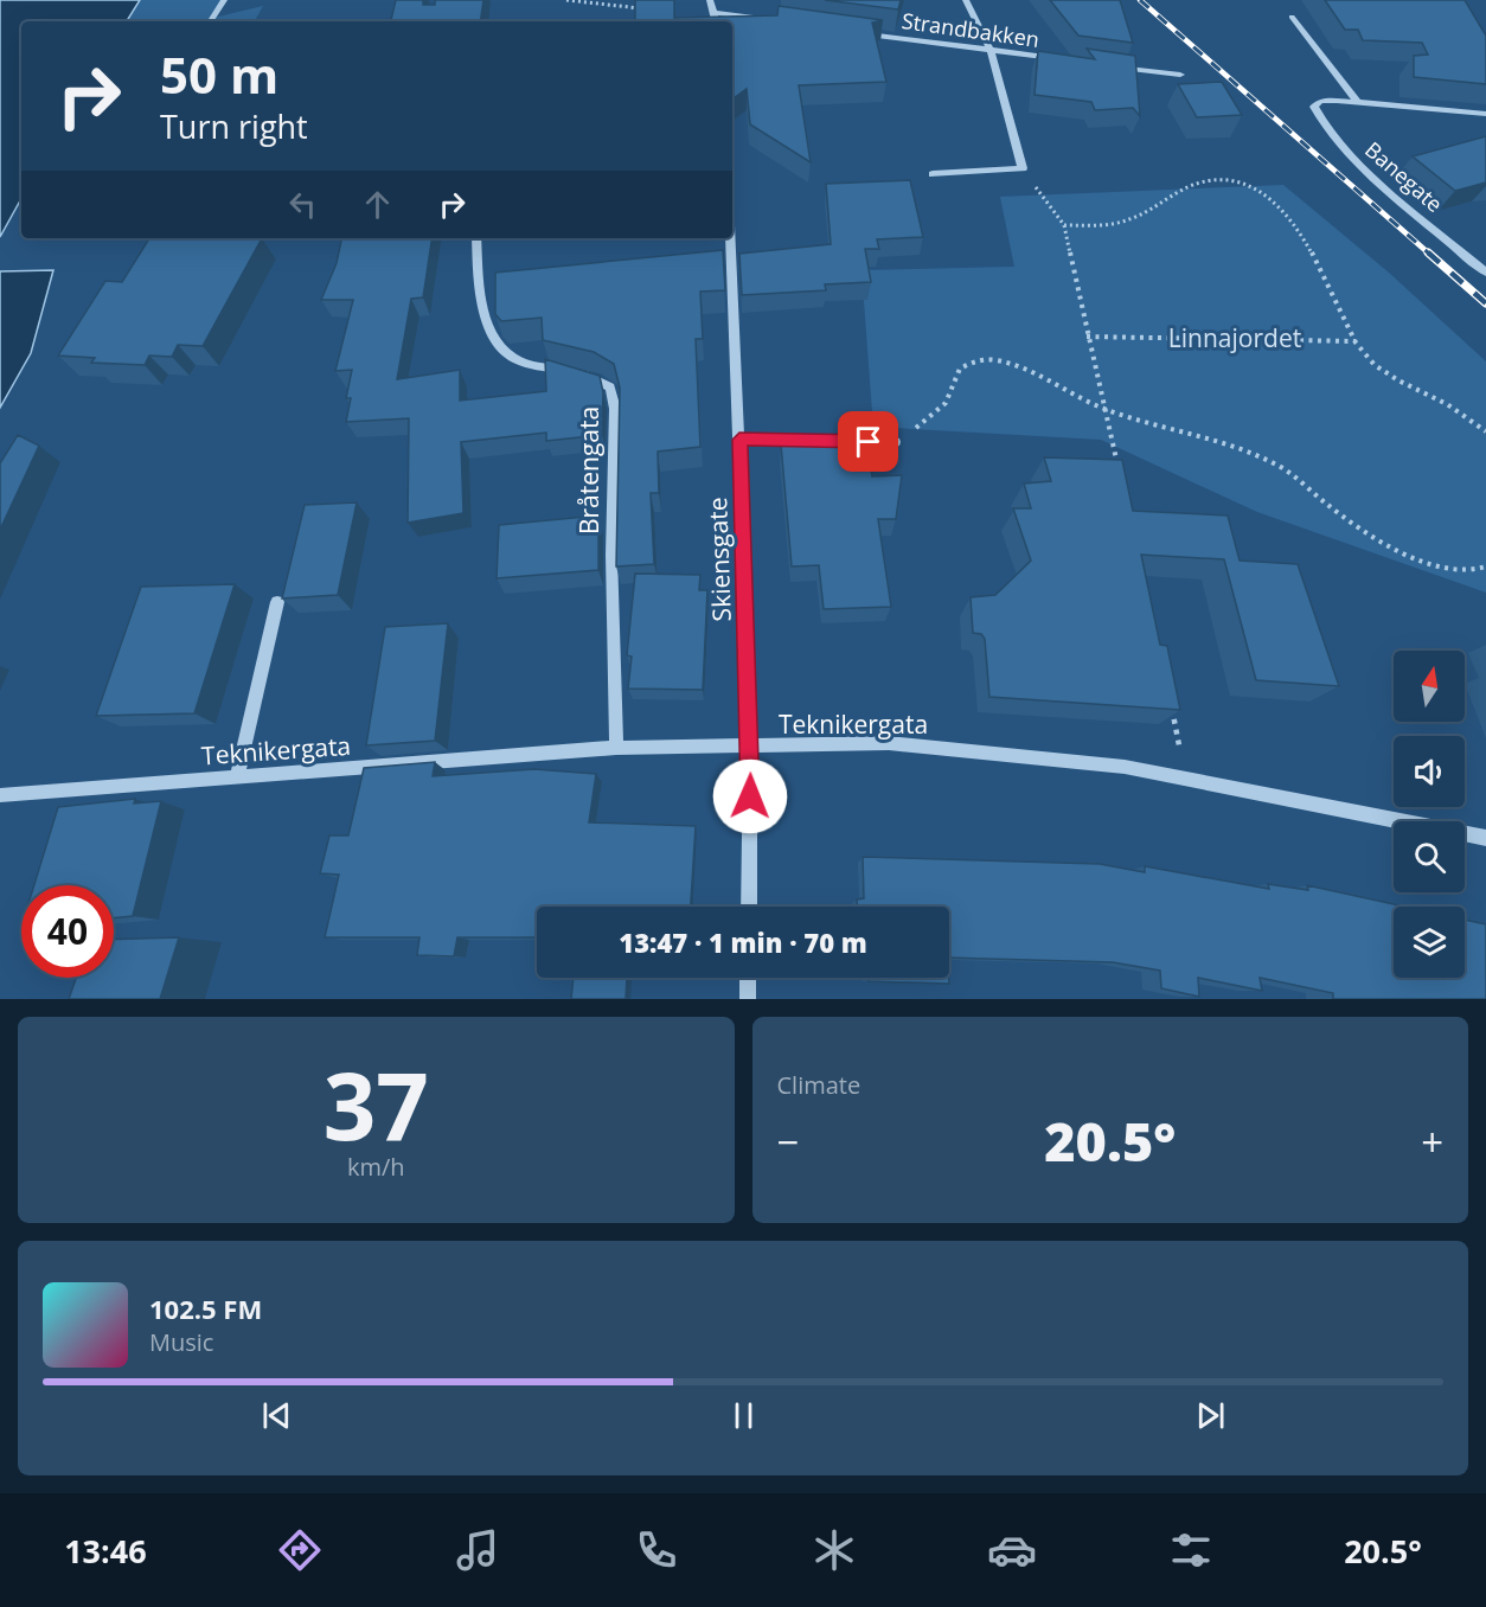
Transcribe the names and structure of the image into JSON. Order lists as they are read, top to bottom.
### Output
{
  "streets": {
    "street": [
      "Strandbakken",
      "Banegate",
      "Bråtengata",
      "Skiensgate",
      "Teknikergata"
    ]
  },
  "crossings": [
    ["Bråtengata", "Teknikergata"],
    ["Skiensgate", "Teknikergata"]
  ],
  "parks": ["Linnajordet"],
  "north": "top",
  "page": {
    "turn": ["50 m", "Turn right"],
    "limit": "40",
    "trip": "13:47 · 1 min · 70 m",
    "tile": [
      ["37", "km/h"],
      "Climate"
    ],
    "heat": ["−", "20.5°", "+"],
    "song": ["102.5 FM", "Music"],
    "tabs": ["13:46", "20.5°"]
  }
}
